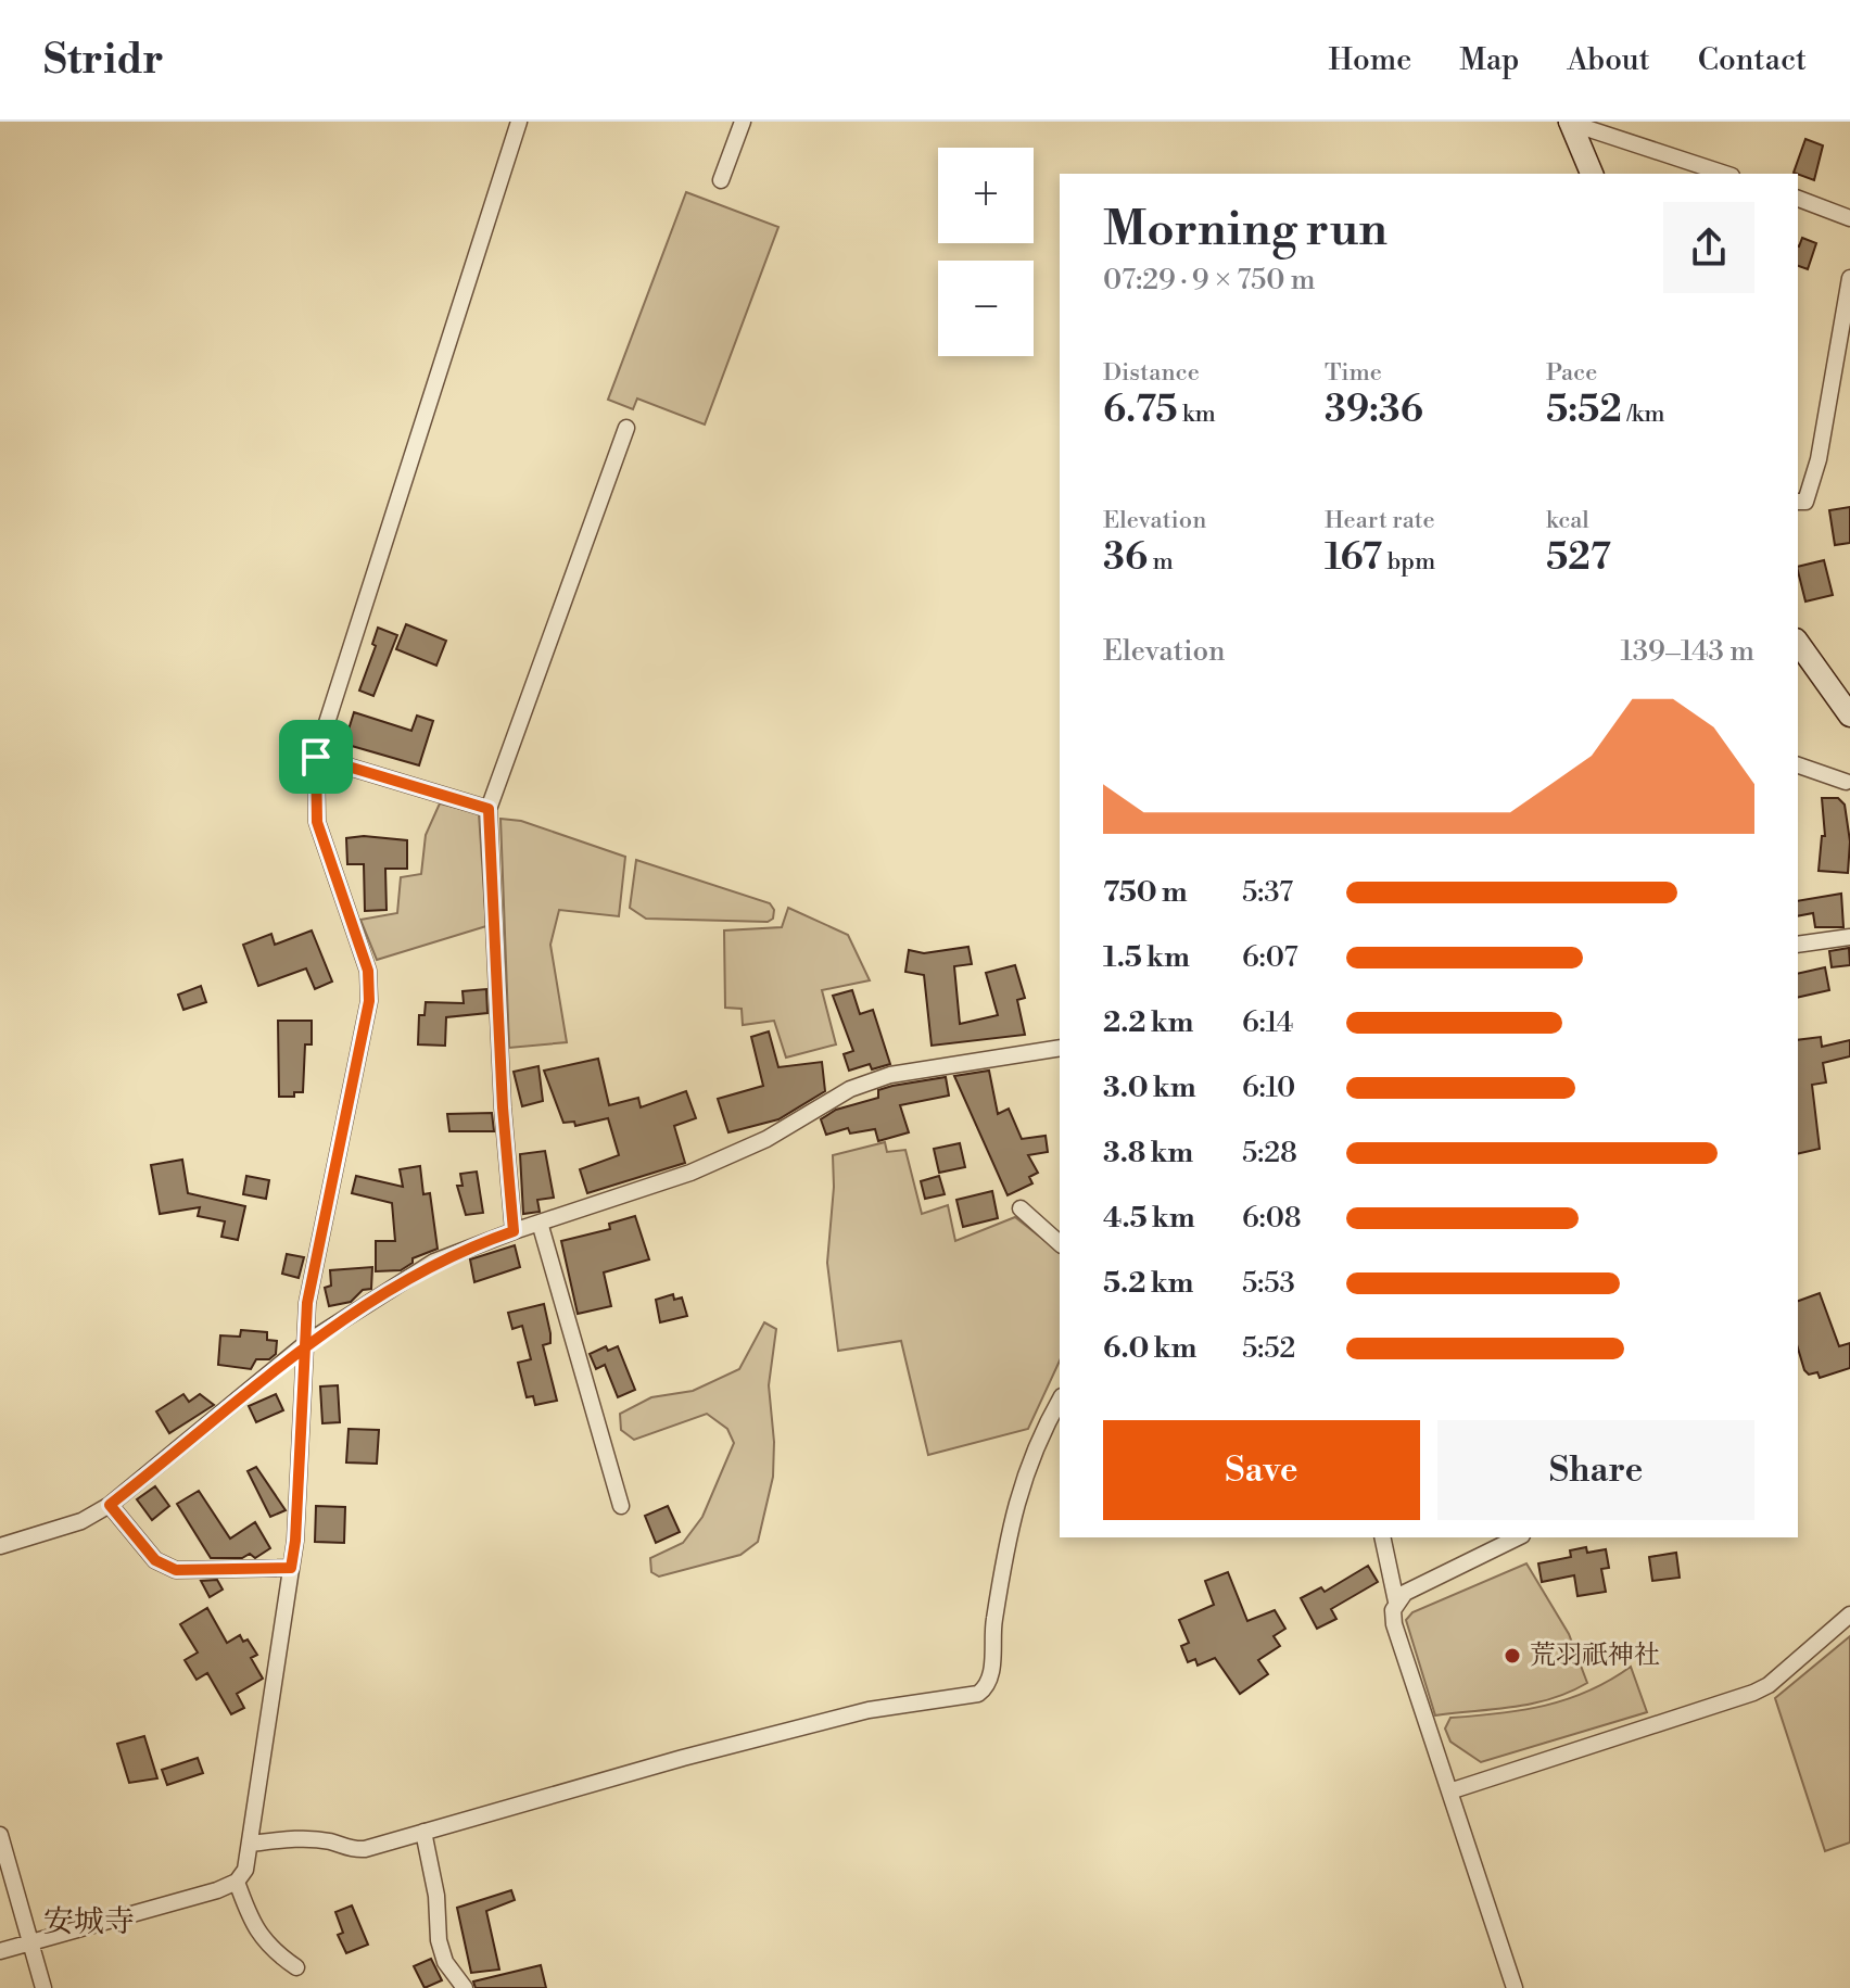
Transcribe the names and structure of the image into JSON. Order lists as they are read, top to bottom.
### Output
{
  "districts": ["安城寺"],
  "places": ["荒羽祇神社"],
  "page": {
    "header": "Stridr",
    "nav": [
      "Home",
      "Map",
      "About",
      "Contact"
    ],
    "map_buttons": ["+", "−"],
    "heading": ["Morning run", "07:29 · 9 × 750 m"],
    "stats": [
      ["Distance", "6.75 km"],
      ["Time", "39:36"],
      ["Pace", "5:52 /km"],
      ["Elevation", "36 m"],
      ["Heart rate", "167 bpm"],
      ["kcal", "527"]
    ],
    "chart": ["Elevation", "139–143 m"],
    "list": [
      {
        "name": "750 m",
        "note": "5:37"
      },
      {
        "name": "1.5 km",
        "note": "6:07"
      },
      {
        "name": "2.2 km",
        "note": "6:14"
      },
      {
        "name": "3.0 km",
        "note": "6:10"
      },
      {
        "name": "3.8 km",
        "note": "5:28"
      },
      {
        "name": "4.5 km",
        "note": "6:08"
      },
      {
        "name": "5.2 km",
        "note": "5:53"
      },
      {
        "name": "6.0 km",
        "note": "5:52"
      }
    ],
    "buttons": ["Save", "Share"]
  }
}
